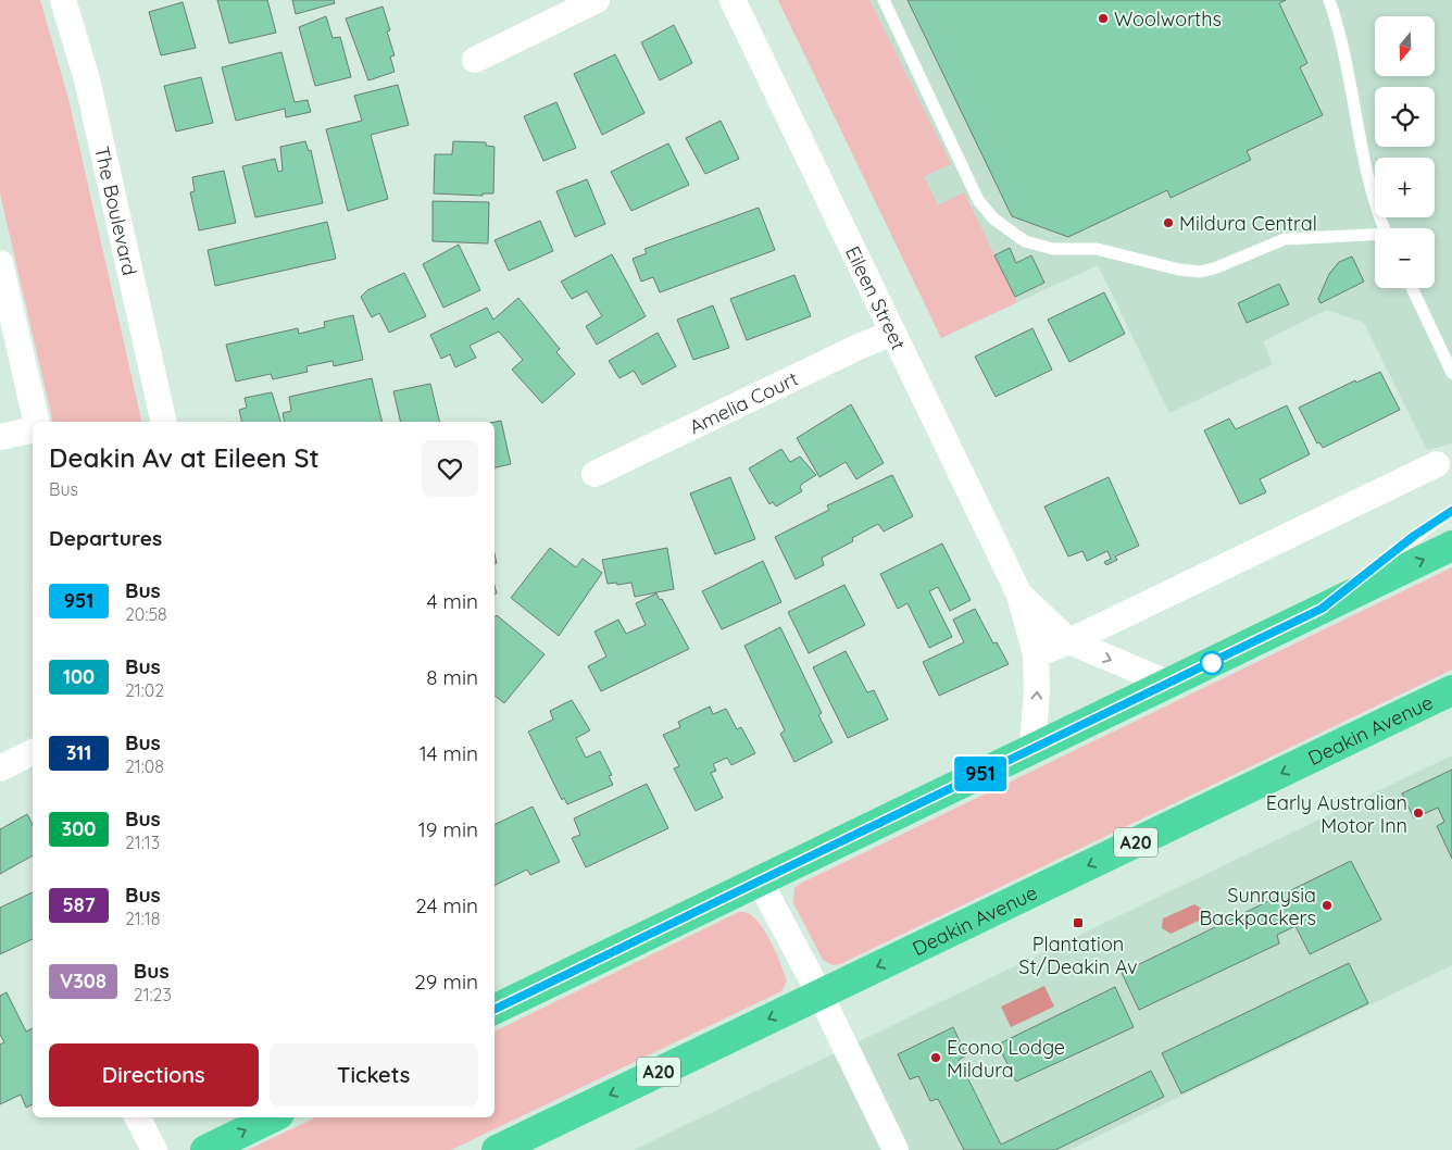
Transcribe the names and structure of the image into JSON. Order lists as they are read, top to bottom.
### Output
{
  "streets": {
    "highway": ["Deakin Avenue", "A20"],
    "street": ["The Boulevard", "Eileen Street", "Amelia Court"]
  },
  "crossings": [
    ["Eileen Street", "Amelia Court"]
  ],
  "places": {
    "other": [
      "Woolworths",
      "Mildura Central",
      "Early Australian Motor Inn",
      "Sunraysia Backpackers",
      "Econo Lodge Mildura"
    ],
    "transit": ["Plantation St/Deakin Av"]
  },
  "lines": ["bus line 951"],
  "north": "bottom",
  "page": {
    "on_map": "951",
    "map_buttons": ["+", "−"],
    "heading": [
      ["Deakin Av at Eileen St", "Bus"],
      "Departures"
    ],
    "list": [
      {
        "mark": "951",
        "name": "Bus",
        "note": "20:58",
        "value": "4 min"
      },
      {
        "mark": "100",
        "name": "Bus",
        "note": "21:02",
        "value": "8 min"
      },
      {
        "mark": "311",
        "name": "Bus",
        "note": "21:08",
        "value": "14 min"
      },
      {
        "mark": "300",
        "name": "Bus",
        "note": "21:13",
        "value": "19 min"
      },
      {
        "mark": "587",
        "name": "Bus",
        "note": "21:18",
        "value": "24 min"
      },
      {
        "mark": "V308",
        "name": "Bus",
        "note": "21:23",
        "value": "29 min"
      }
    ],
    "buttons": ["Directions", "Tickets"]
  }
}
